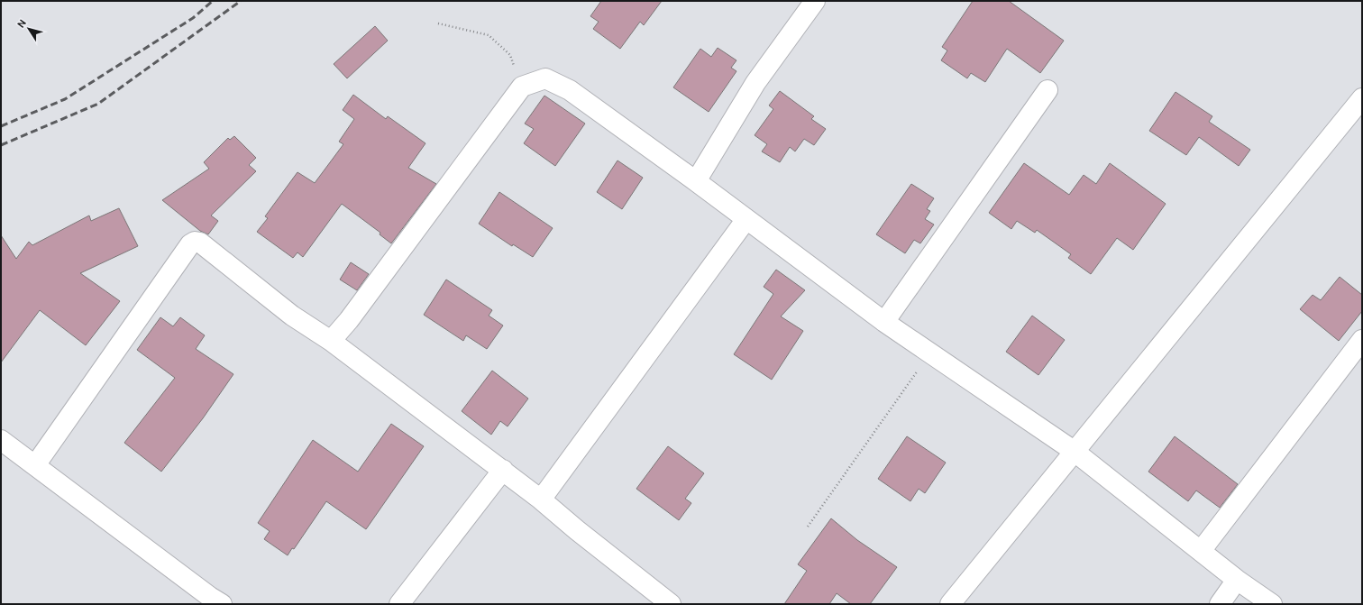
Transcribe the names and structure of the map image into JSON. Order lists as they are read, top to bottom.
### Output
{
  "north": "top left"
}
